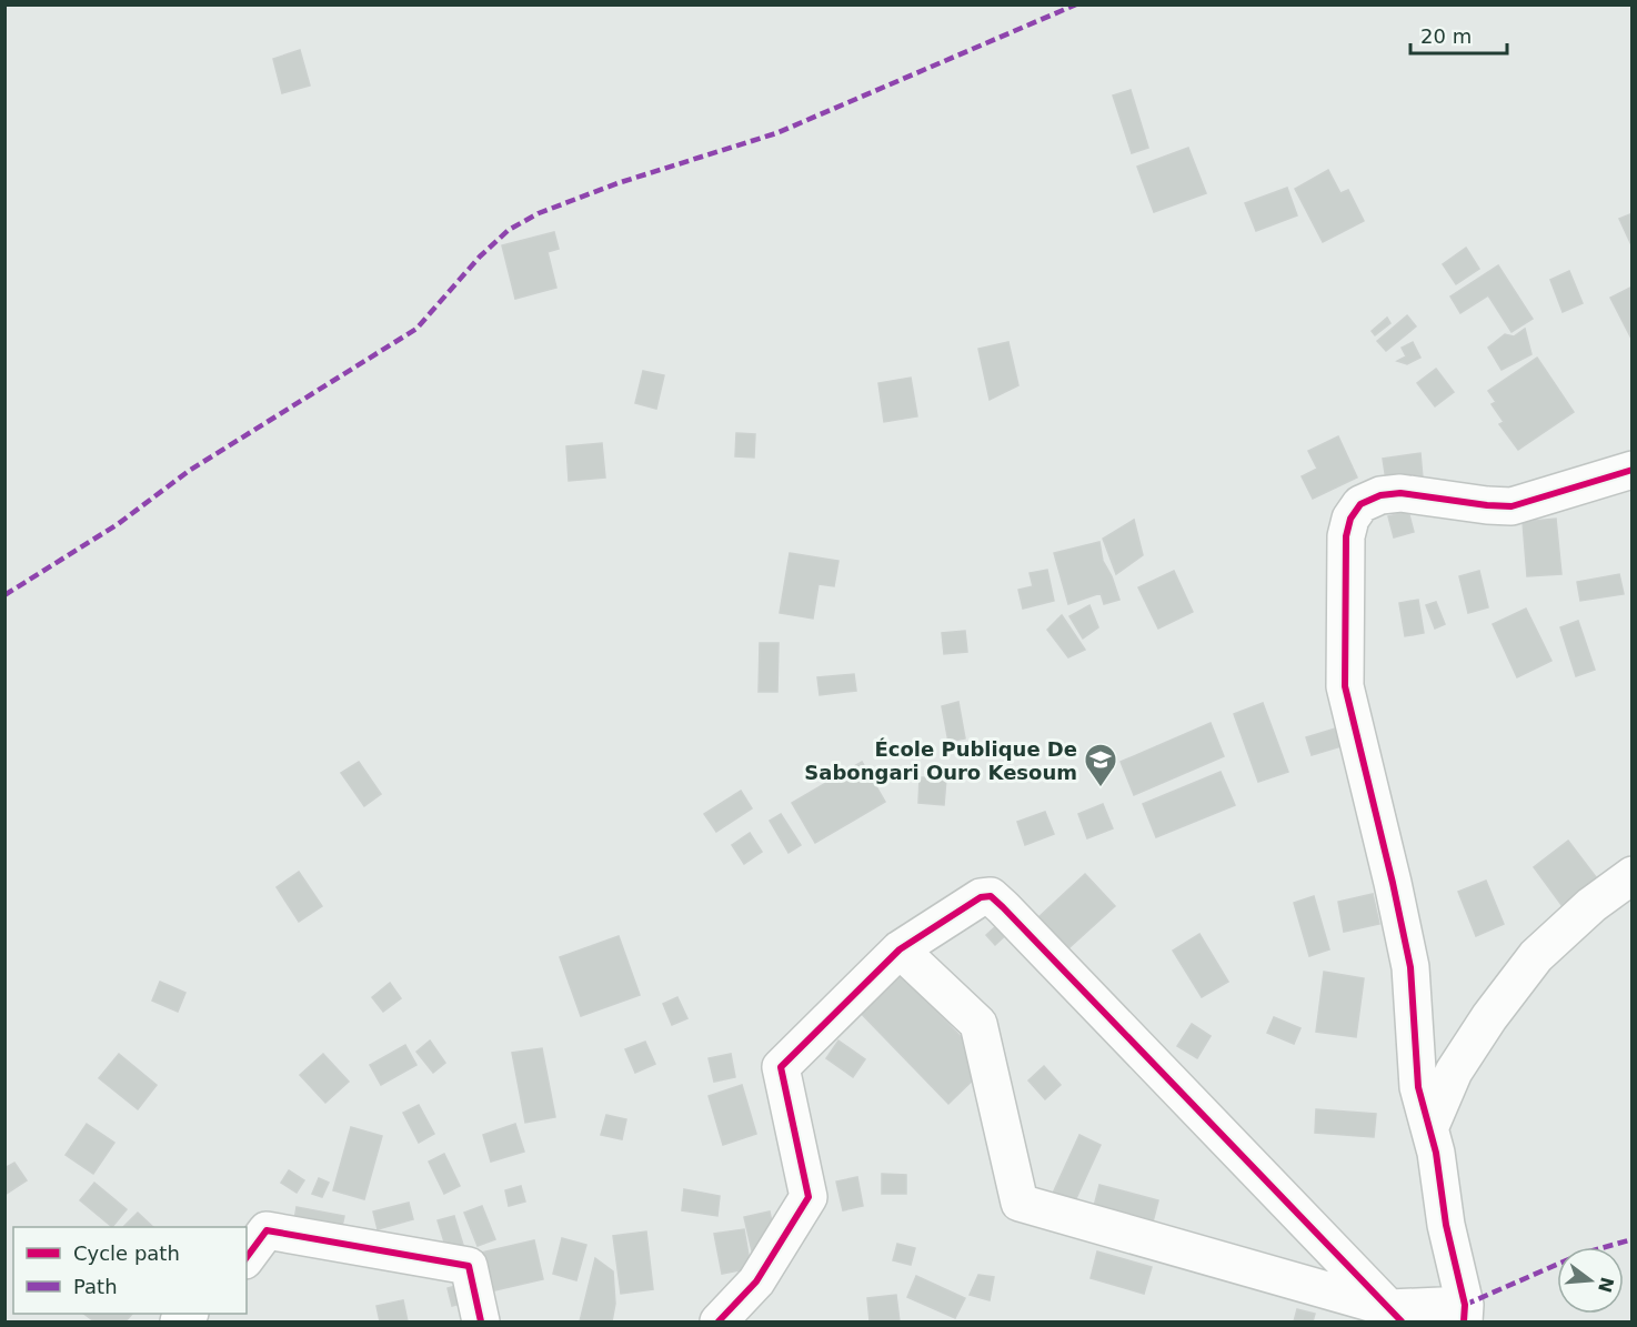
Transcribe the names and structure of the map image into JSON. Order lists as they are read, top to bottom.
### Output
{
  "places": {
    "school or university": ["École Publique De Sabongari Ouro Kesoum"]
  },
  "legend": ["Cycle path", "Path"],
  "scale_bar": "20 m",
  "north": "right"
}
